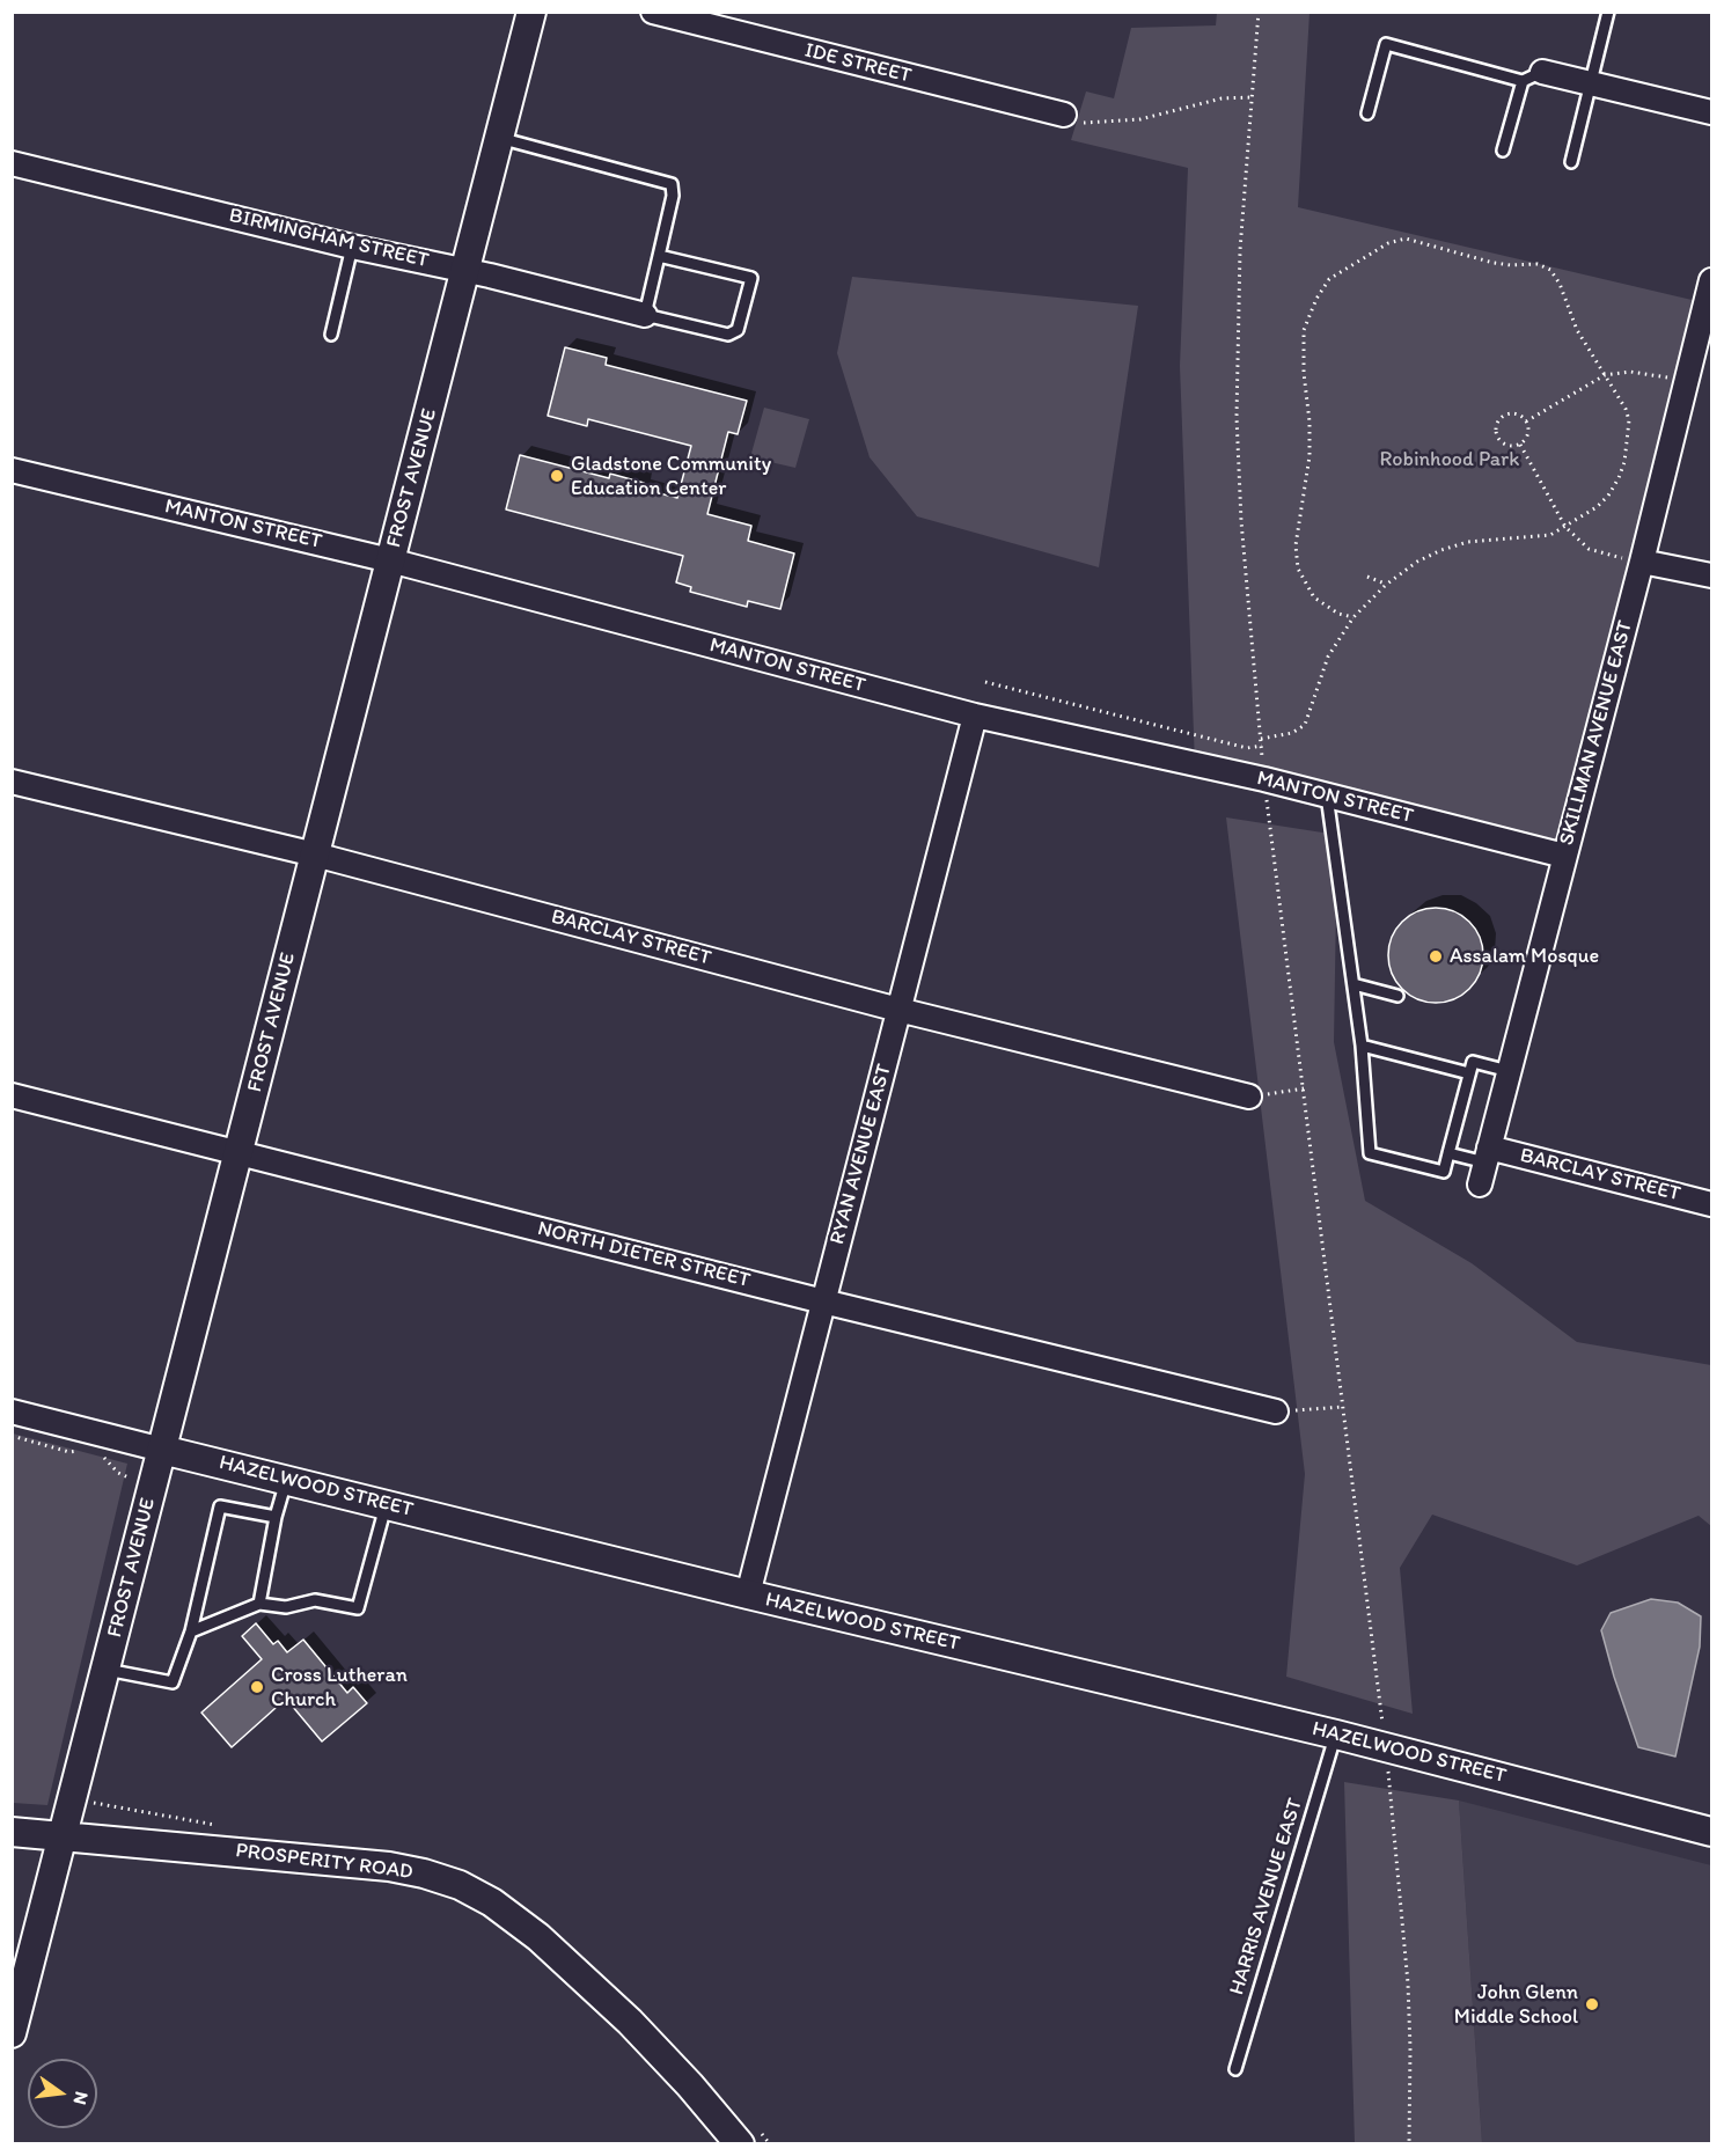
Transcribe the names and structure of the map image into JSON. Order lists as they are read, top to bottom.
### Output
{
  "streets": {
    "street": [
      "IDE STREET",
      "BIRMINGHAM STREET",
      "FROST AVENUE",
      "MANTON STREET",
      "SKILLMAN AVENUE EAST",
      "BARCLAY STREET",
      "RYAN AVENUE EAST",
      "NORTH DIETER STREET",
      "HAZELWOOD STREET",
      "PROSPERITY ROAD"
    ],
    "lane": ["HARRIS AVENUE EAST"]
  },
  "crossings": [
    ["BIRMINGHAM STREET", "FROST AVENUE"],
    ["FROST AVENUE", "MANTON STREET"],
    ["FROST AVENUE", "BARCLAY STREET"],
    ["FROST AVENUE", "NORTH DIETER STREET"],
    ["FROST AVENUE", "HAZELWOOD STREET"],
    ["FROST AVENUE", "PROSPERITY ROAD"],
    ["MANTON STREET", "SKILLMAN AVENUE EAST"],
    ["MANTON STREET", "RYAN AVENUE EAST"],
    ["SKILLMAN AVENUE EAST", "BARCLAY STREET"],
    ["BARCLAY STREET", "RYAN AVENUE EAST"],
    ["RYAN AVENUE EAST", "NORTH DIETER STREET"],
    ["RYAN AVENUE EAST", "HAZELWOOD STREET"],
    ["HAZELWOOD STREET", "HARRIS AVENUE EAST"]
  ],
  "parks": ["Robinhood Park"],
  "places": [
    "Gladstone Community Education Center",
    "Assalam Mosque",
    "Cross Lutheran Church",
    "John Glenn Middle School"
  ],
  "north": "right"
}
